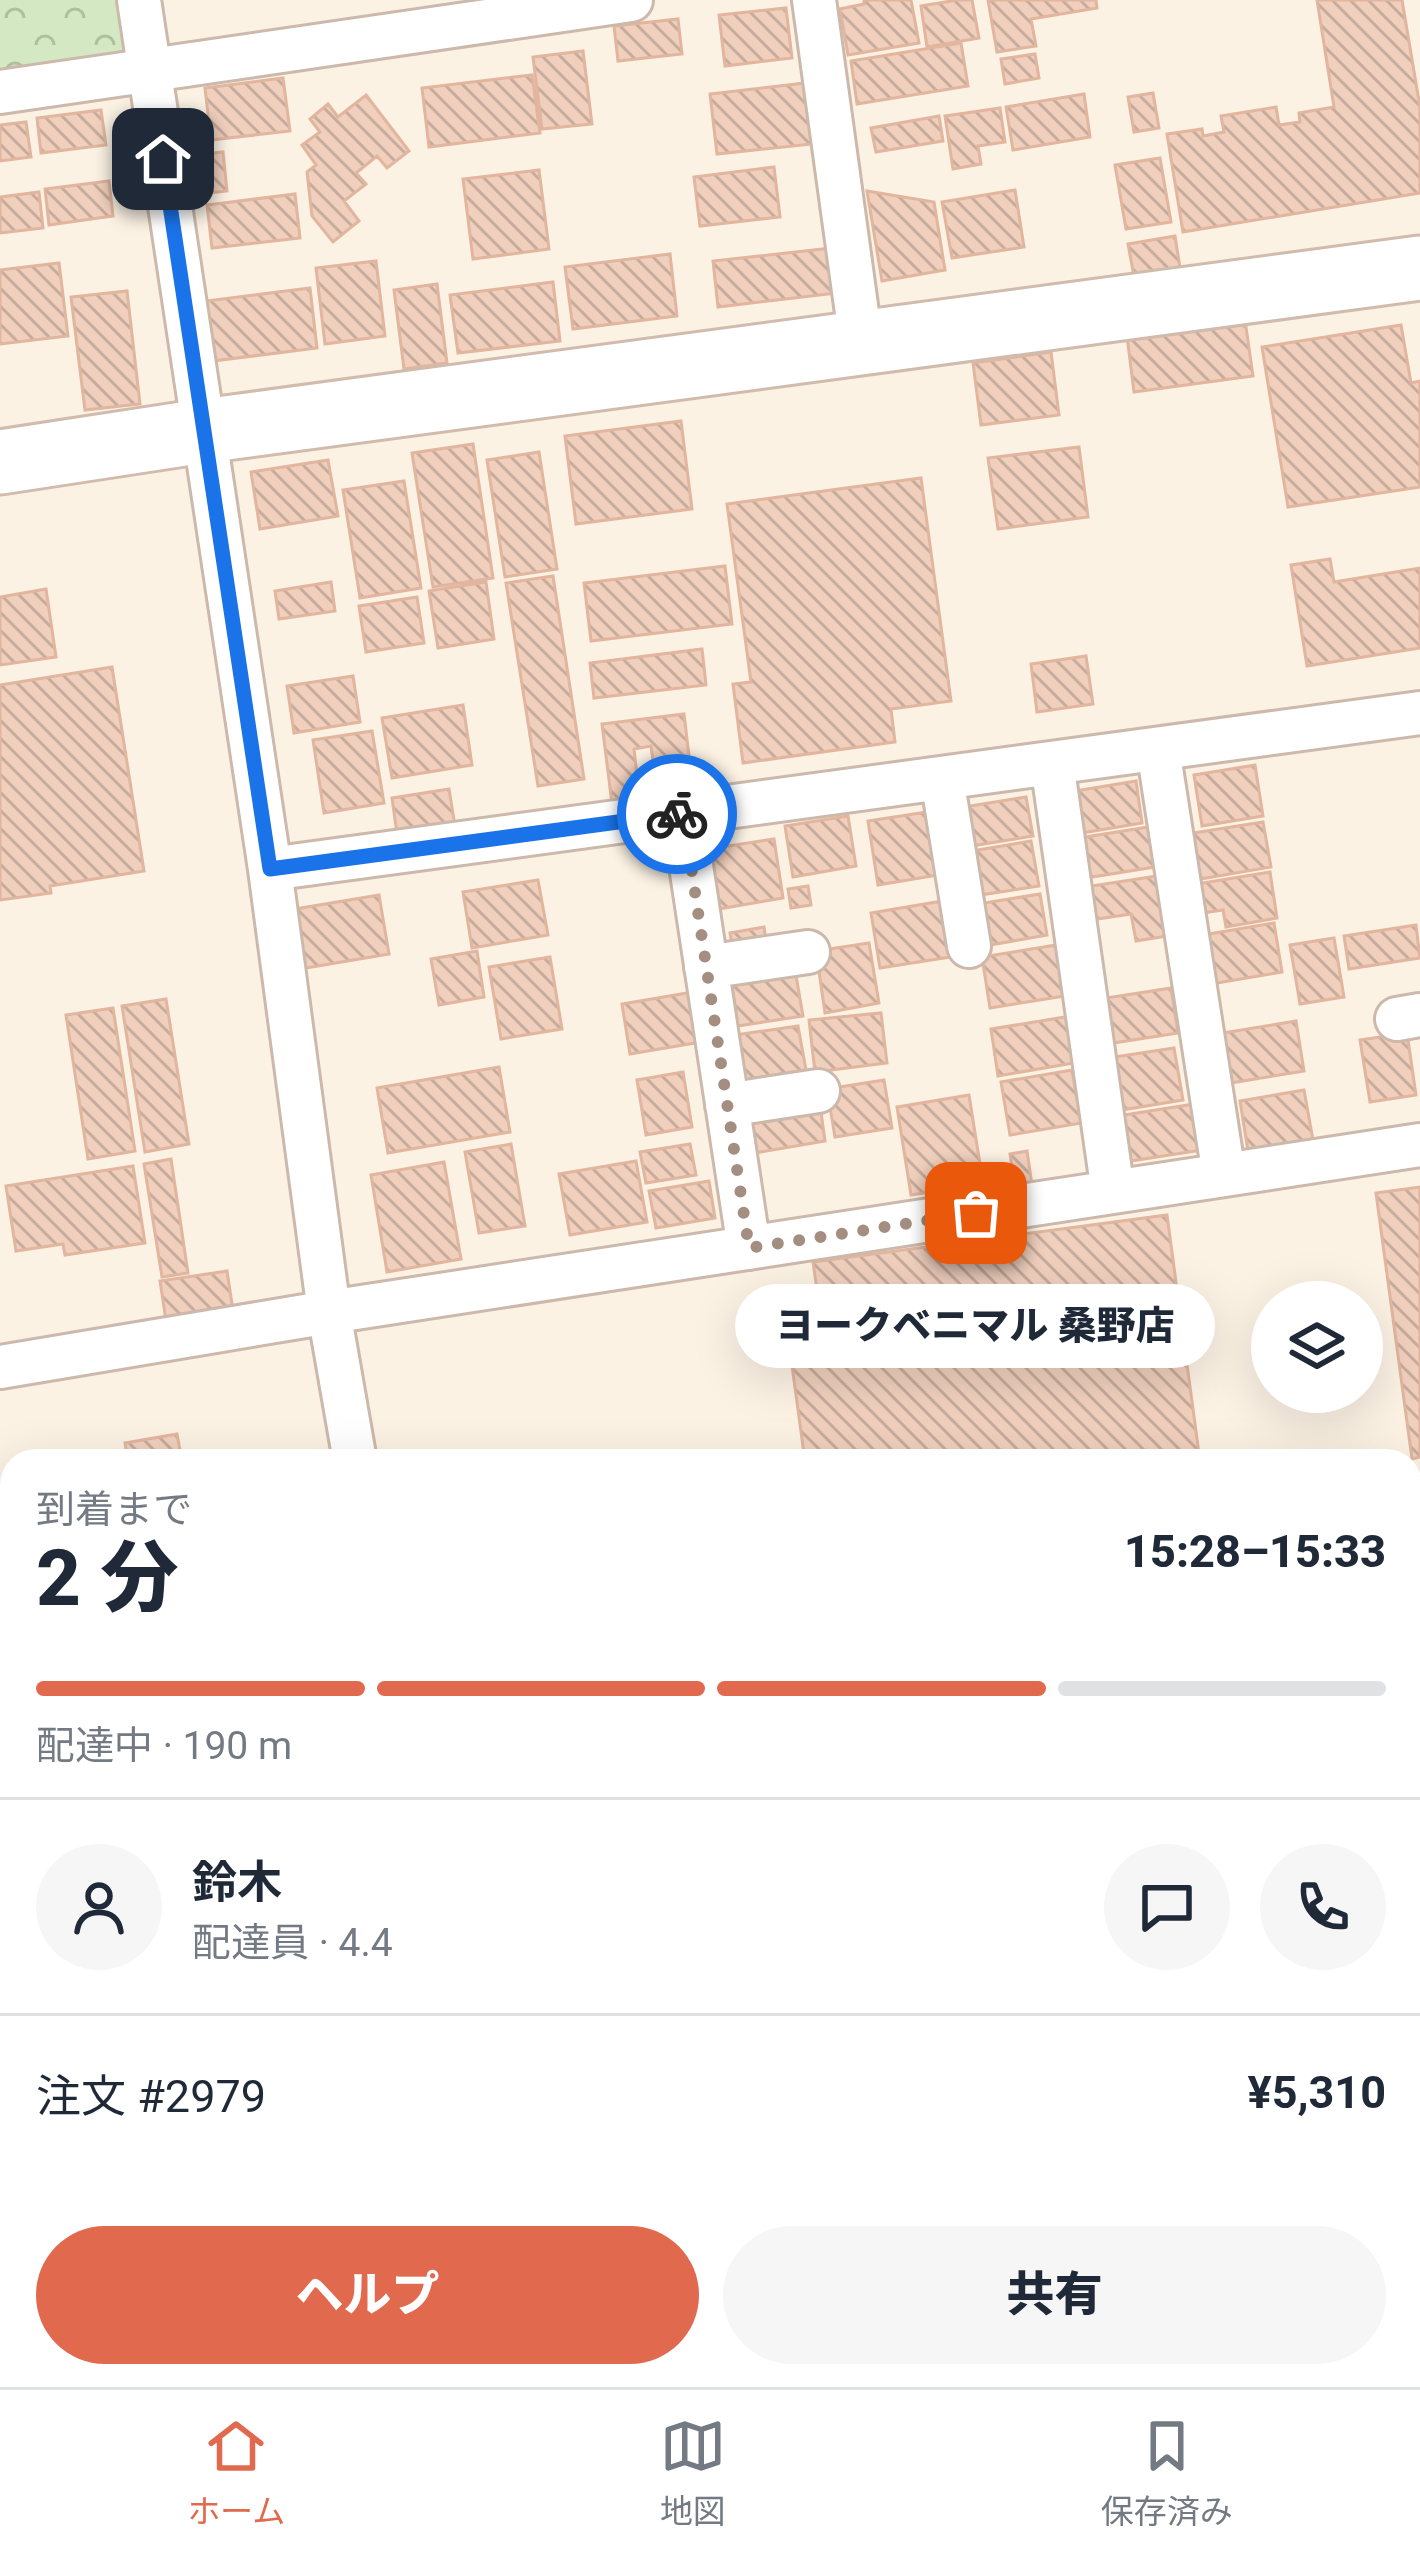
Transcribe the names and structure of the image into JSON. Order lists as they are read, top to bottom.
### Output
{
  "places": ["ヨークベニマル 桑野店"],
  "page": {
    "bubble": "ヨークベニマル 桑野店",
    "heading": ["2 分", "到着まで", "15:28–15:33"],
    "panel": [
      "鈴木",
      "配達員 · 4.4",
      "注文 #2979",
      "¥5,310"
    ],
    "bar": "配達中 · 190 m",
    "buttons": ["ヘルプ", "共有"],
    "tabs": ["ホーム", "地図", "保存済み"]
  }
}
